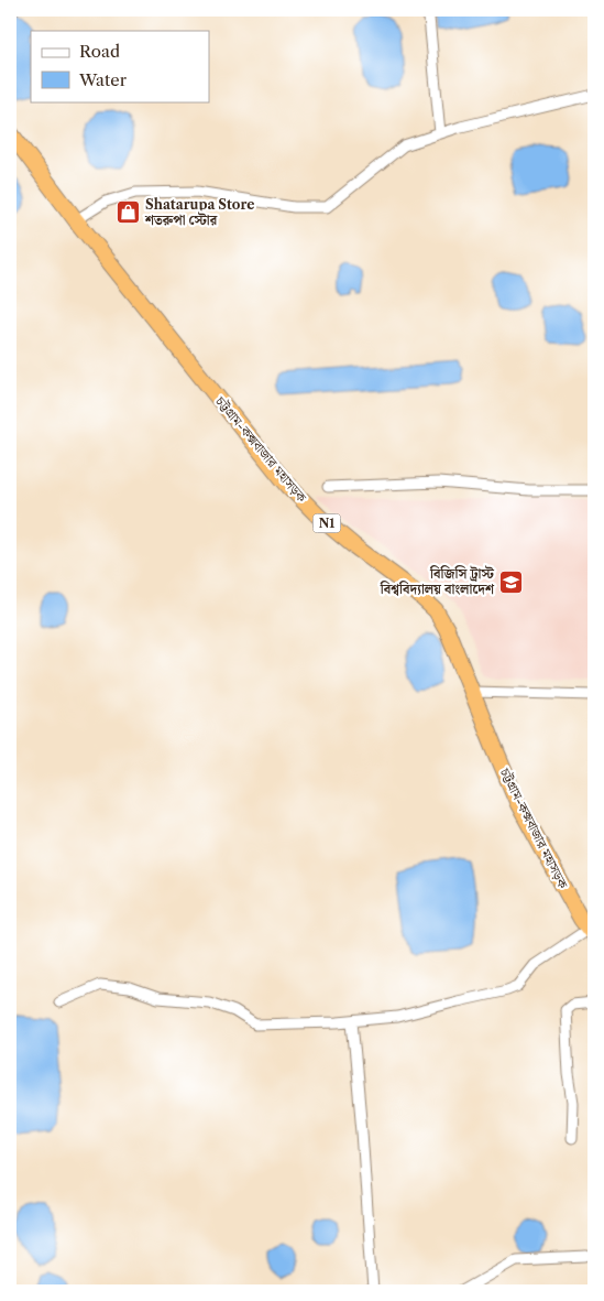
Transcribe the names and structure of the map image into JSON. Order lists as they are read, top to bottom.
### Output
{
  "streets": {
    "highway": ["চট্টগ্রাম-কক্সবাজার মহাসড়ক", "N1"]
  },
  "places": {
    "shop": ["Shatarupa Store শতরুপা স্টোর"],
    "school or university": ["বিজিসি ট্রাস্ট বিশ্ববিদ্যালয় বাংলাদেশ"]
  },
  "legend": ["Road", "Water"]
}
